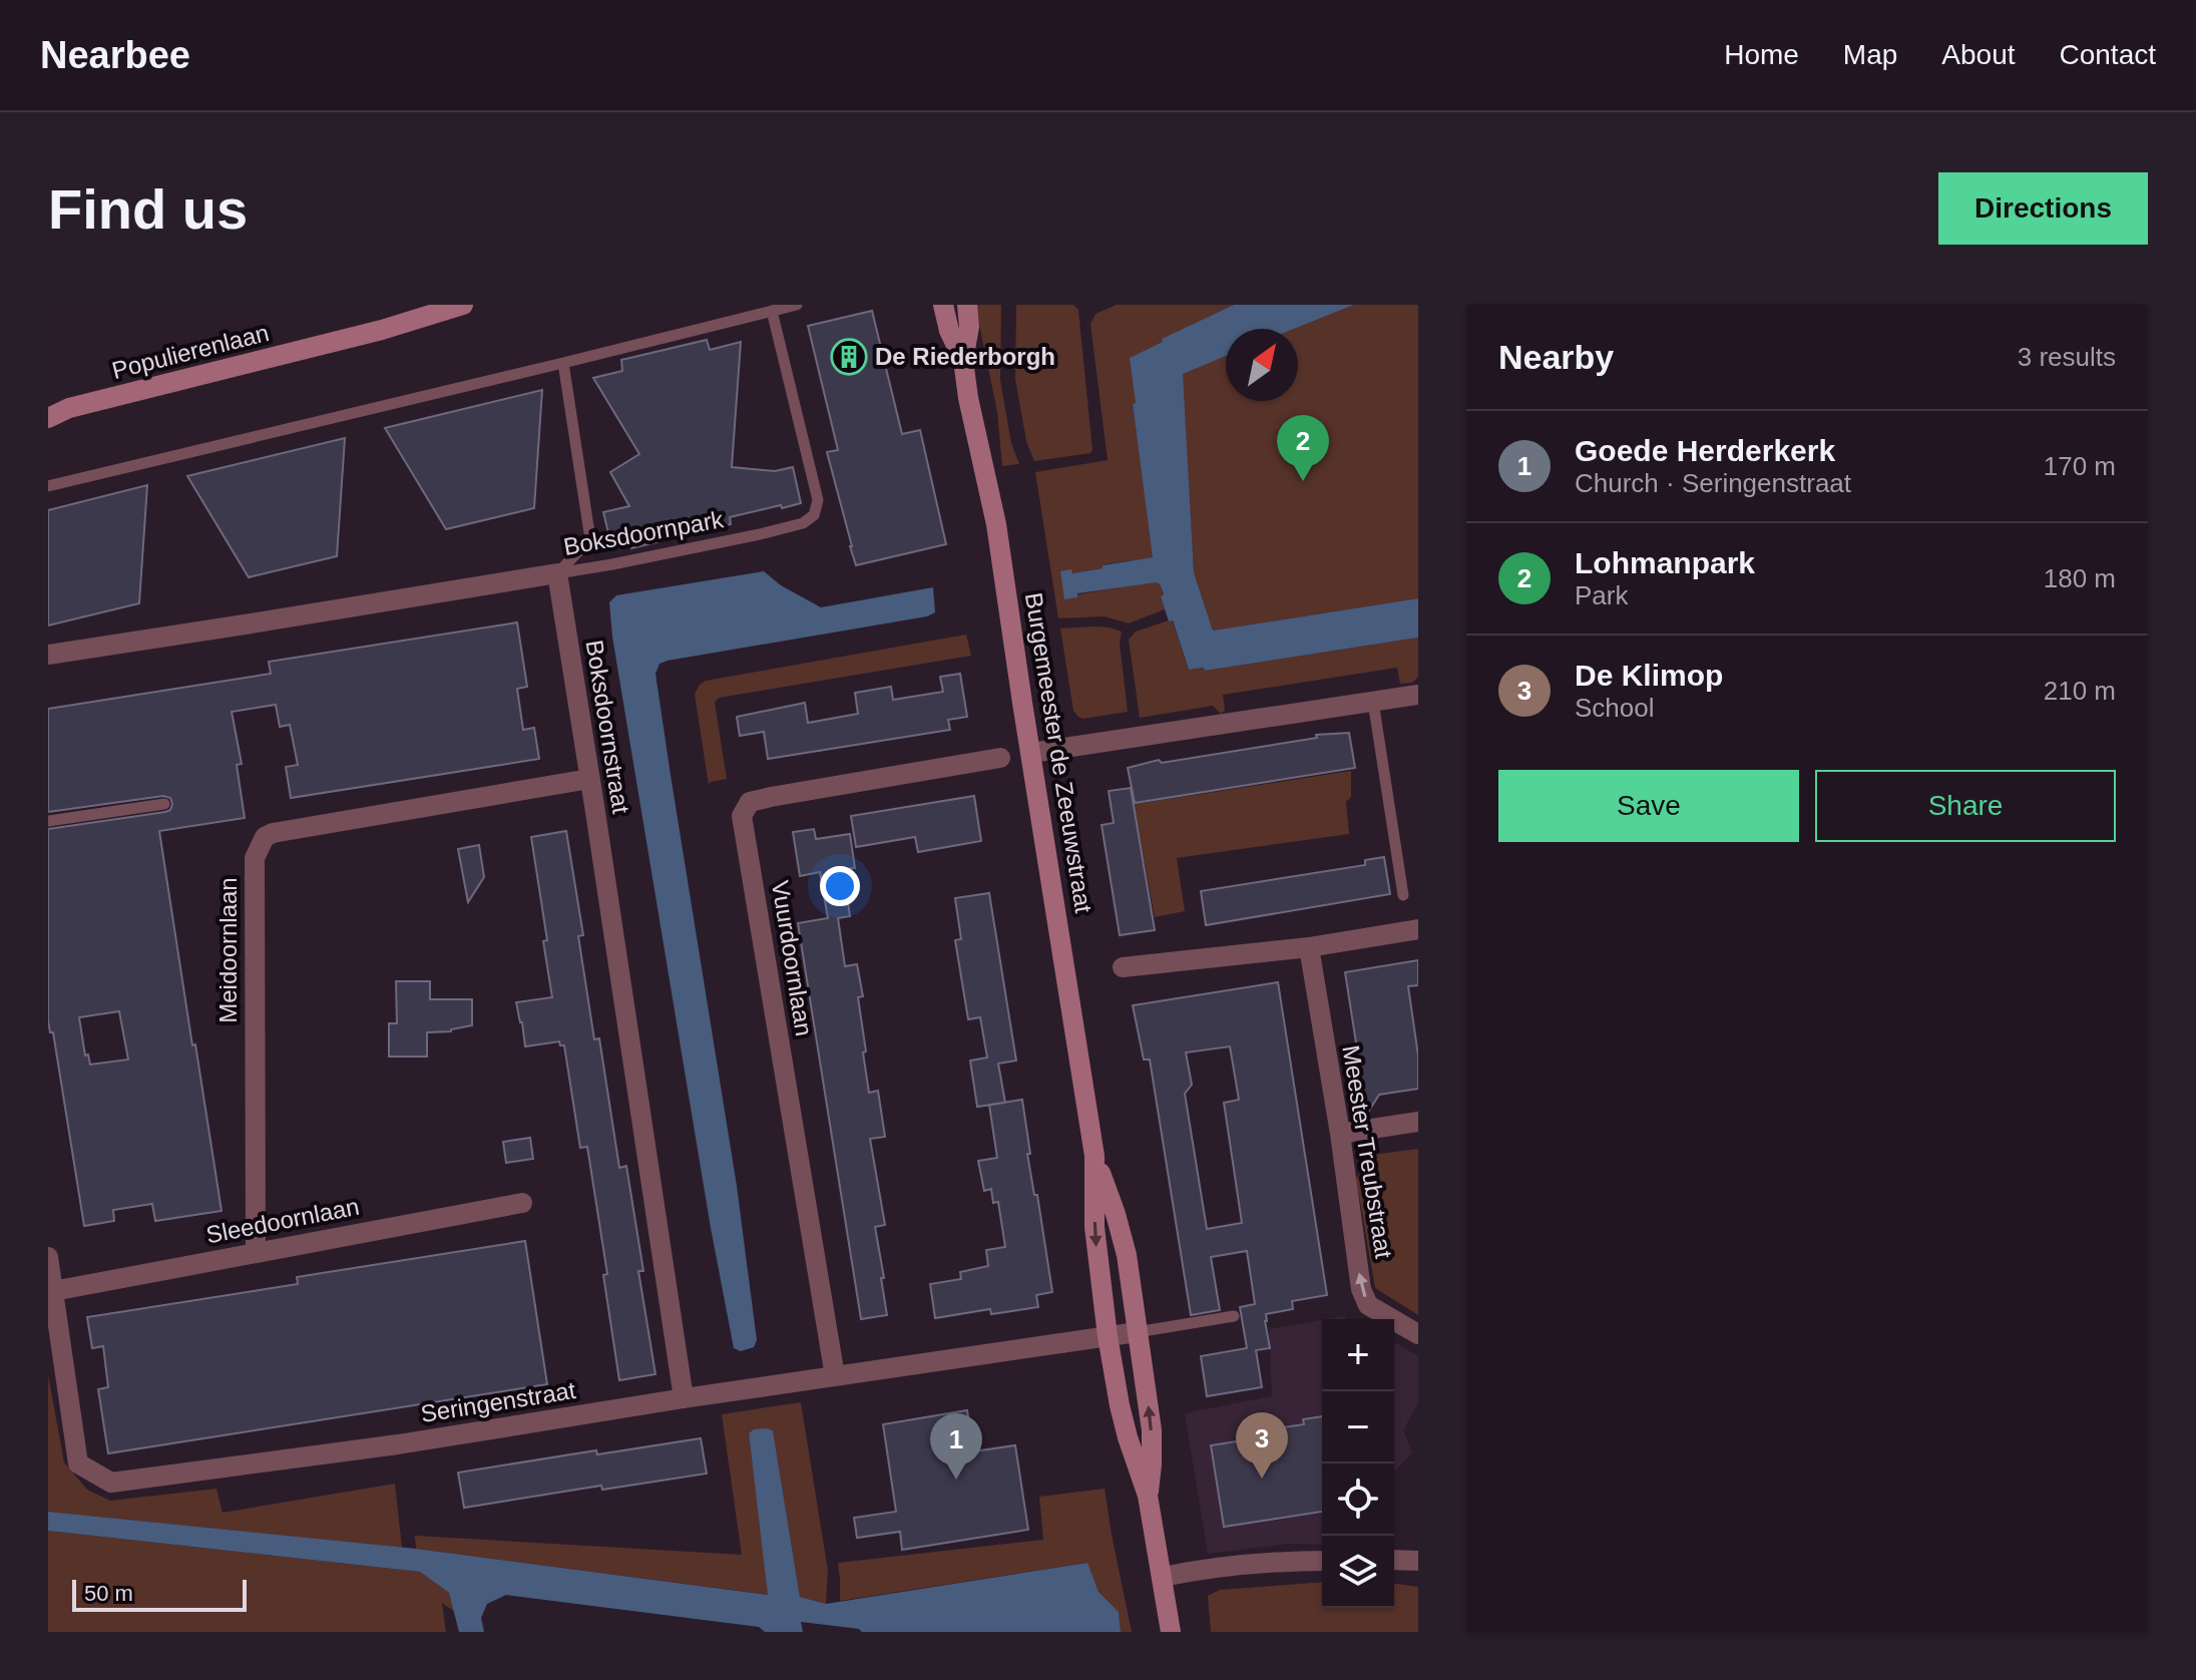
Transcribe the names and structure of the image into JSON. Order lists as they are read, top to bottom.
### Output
{
  "streets": {
    "street": [
      "Populierenlaan",
      "Boksdoornstraat",
      "Burgemeester de Zeeuwstraat",
      "Meidoornlaan",
      "Vuurdoornlaan",
      "Meester Treubstraat",
      "Sleedoornlaan",
      "Seringenstraat"
    ],
    "lane": ["Boksdoornpark"]
  },
  "crossings": [
    ["Boksdoornpark", "Boksdoornstraat"],
    ["Boksdoornstraat", "Meidoornlaan"],
    ["Boksdoornstraat", "Seringenstraat"],
    ["Burgemeester de Zeeuwstraat", "Seringenstraat"],
    ["Meidoornlaan", "Sleedoornlaan"],
    ["Vuurdoornlaan", "Seringenstraat"],
    ["Sleedoornlaan", "Seringenstraat"]
  ],
  "one_way": ["Meester Treubstraat"],
  "places": {
    "building": ["De Riederborgh"]
  },
  "scale_bar": "50 m",
  "north": "top right",
  "page": {
    "header": "Nearbee",
    "nav": [
      "Home",
      "Map",
      "About",
      "Contact"
    ],
    "buttons": [
      "Directions",
      ["Save", "Share"]
    ],
    "title": "Find us",
    "heading": ["Nearby", "3 results"],
    "list": [
      {
        "mark": "1",
        "name": "Goede Herderkerk",
        "note": "Church · Seringenstraat",
        "value": "170 m"
      },
      {
        "mark": "2",
        "name": "Lohmanpark",
        "note": "Park",
        "value": "180 m"
      },
      {
        "mark": "3",
        "name": "De Klimop",
        "note": "School",
        "value": "210 m"
      }
    ],
    "pins": ["2", "3", "1"],
    "map_buttons": ["+", "−"],
    "scale": "50 m"
  }
}
